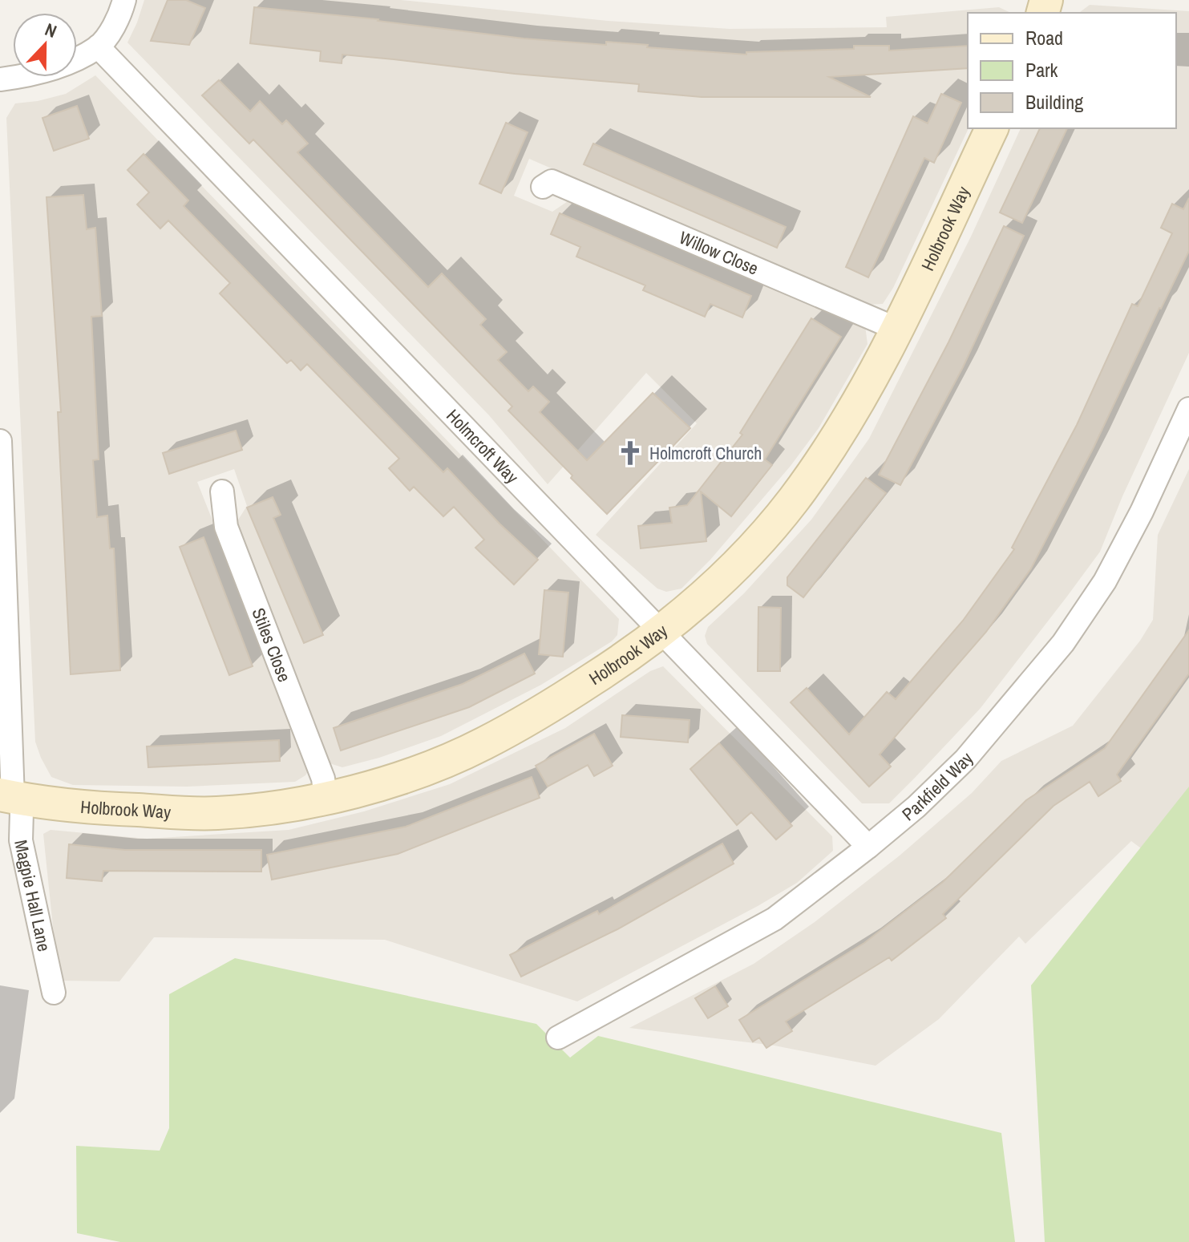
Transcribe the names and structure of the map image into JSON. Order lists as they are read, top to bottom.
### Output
{
  "streets": {
    "street": [
      "Holbrook Way",
      "Willow Close",
      "Holmcroft Way",
      "Stiles Close",
      "Parkfield Way",
      "Magpie Hall Lane"
    ]
  },
  "crossings": [
    ["Holbrook Way", "Willow Close"],
    ["Holbrook Way", "Holmcroft Way"],
    ["Holbrook Way", "Stiles Close"],
    ["Holbrook Way", "Magpie Hall Lane"],
    ["Holmcroft Way", "Parkfield Way"]
  ],
  "places": {
    "church": ["Holmcroft Church"]
  },
  "legend": ["Road", "Park", "Building"],
  "north": "top"
}
